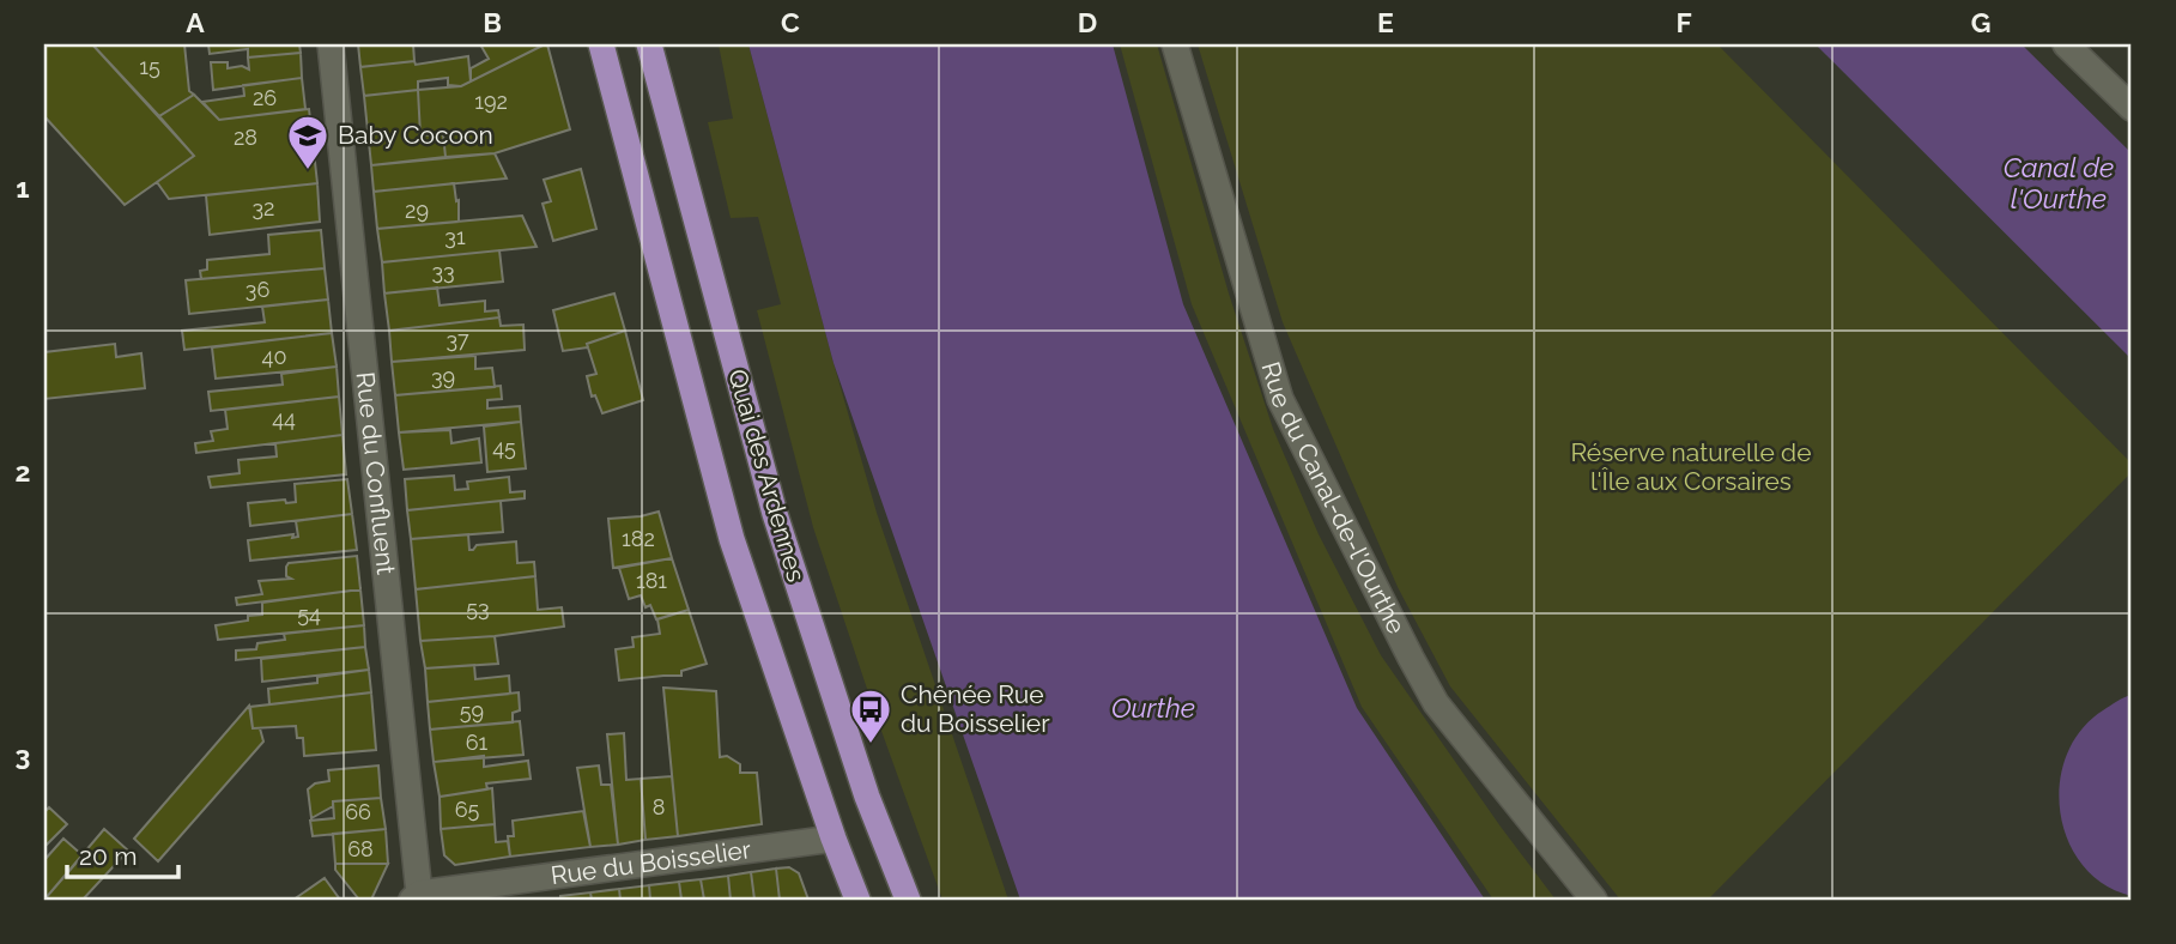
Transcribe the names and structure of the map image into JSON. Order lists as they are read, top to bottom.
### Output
{
  "streets": {
    "main road": ["Quai des Ardennes"],
    "street": ["Rue du Confluent", "Rue du Canal-de-l'Ourthe", "Rue du Boisselier"]
  },
  "crossings": [
    ["Rue du Confluent", "Rue du Boisselier"],
    ["Quai des Ardennes", "Rue du Boisselier"]
  ],
  "water": ["Canal de l'Ourthe", "Ourthe"],
  "parks": ["Réserve naturelle de l'Île aux Corsaires"],
  "places": {
    "school or university": ["Baby Cocoon"],
    "bus stop": ["Chênée Rue du Boisselier"]
  },
  "house_numbers": [
    "15",
    "26",
    "192",
    "28",
    "32",
    "29",
    "31",
    "33",
    "36",
    "37",
    "40",
    "39",
    "44",
    "45",
    "182",
    "181",
    "53",
    "54",
    "59",
    "61",
    "8",
    "65",
    "66",
    "68"
  ],
  "scale_bar": "20 m",
  "grid": {
    "columns": [
      "A",
      "B",
      "C",
      "D",
      "E",
      "F",
      "G"
    ],
    "rows": ["1", "2", "3"]
  }
}
